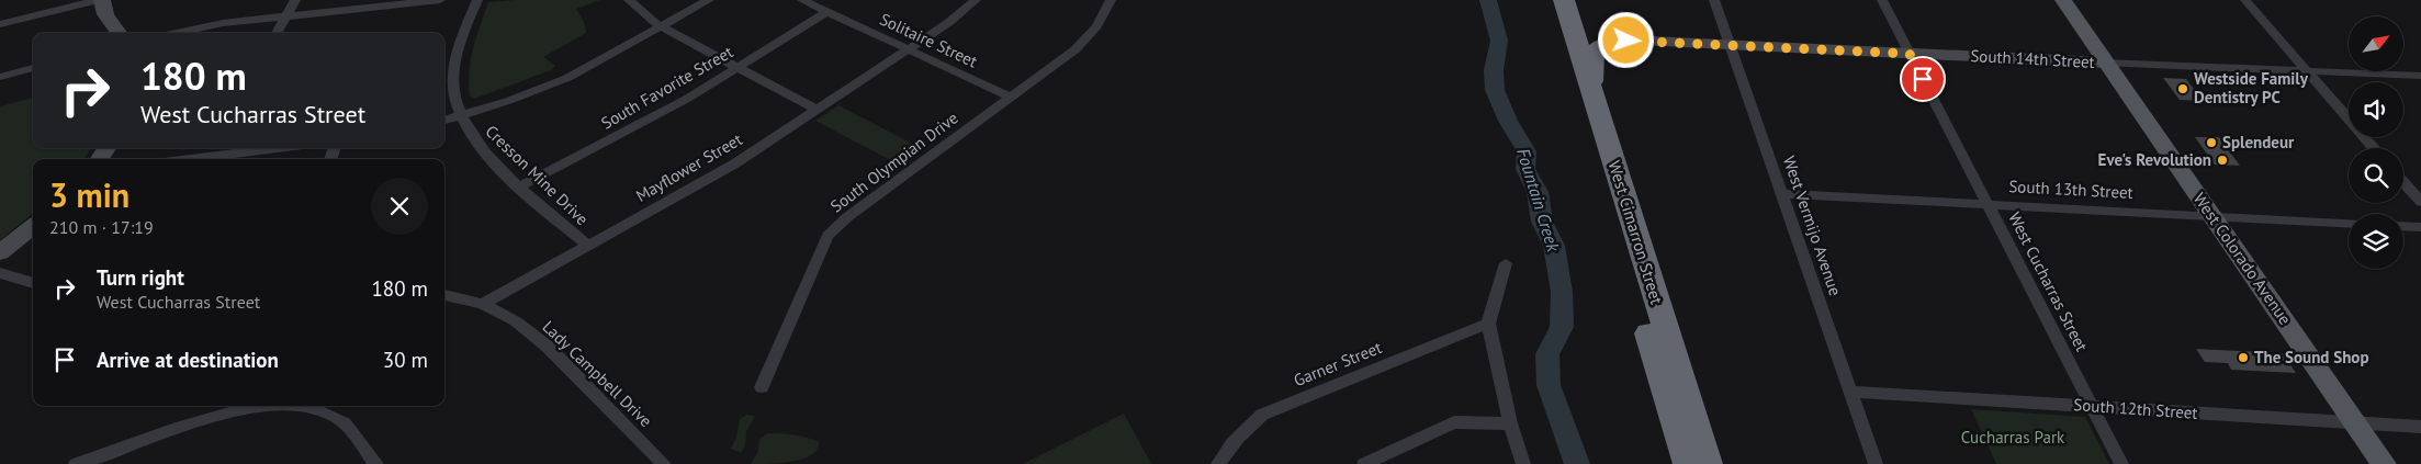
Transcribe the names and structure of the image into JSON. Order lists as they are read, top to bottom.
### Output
{
  "streets": {
    "highway": ["West Cimarron Street"],
    "main road": ["West Colorado Avenue"],
    "street": [
      "Solitaire Street",
      "South 14th Street",
      "South Favorite Street",
      "South Olympian Drive",
      "Mayflower Street",
      "Cresson Mine Drive",
      "South 13th Street",
      "West Vermijo Avenue",
      "West Cucharras Street",
      "Garner Street",
      "Lady Campbell Drive",
      "South 12th Street"
    ]
  },
  "crossings": [
    ["Solitaire Street", "South Favorite Street"],
    ["Solitaire Street", "South Olympian Drive"],
    ["Solitaire Street", "Mayflower Street"],
    ["South 14th Street", "West Vermijo Avenue"],
    ["South 14th Street", "West Colorado Avenue"],
    ["South 14th Street", "West Cucharras Street"],
    ["South Favorite Street", "Cresson Mine Drive"],
    ["Mayflower Street", "Cresson Mine Drive"],
    ["Mayflower Street", "Lady Campbell Drive"],
    ["South 13th Street", "West Vermijo Avenue"],
    ["South 13th Street", "West Colorado Avenue"],
    ["South 13th Street", "West Cucharras Street"],
    ["West Vermijo Avenue", "South 12th Street"],
    ["West Colorado Avenue", "South 12th Street"],
    ["West Cucharras Street", "South 12th Street"]
  ],
  "water": ["Fountain Creek"],
  "parks": ["Cucharras Park"],
  "places": [
    "Westside Family Dentistry PC",
    "Splendeur",
    "Eve's Revolution",
    "The Sound Shop"
  ],
  "north": "top right",
  "page": {
    "turn": ["180 m", "West Cucharras Street"],
    "heading": ["3 min", "210 m · 17:19"],
    "list": [
      {
        "name": "Turn right",
        "note": "West Cucharras Street",
        "value": "180 m"
      },
      {
        "name": "Arrive at destination",
        "value": "30 m"
      }
    ]
  }
}
